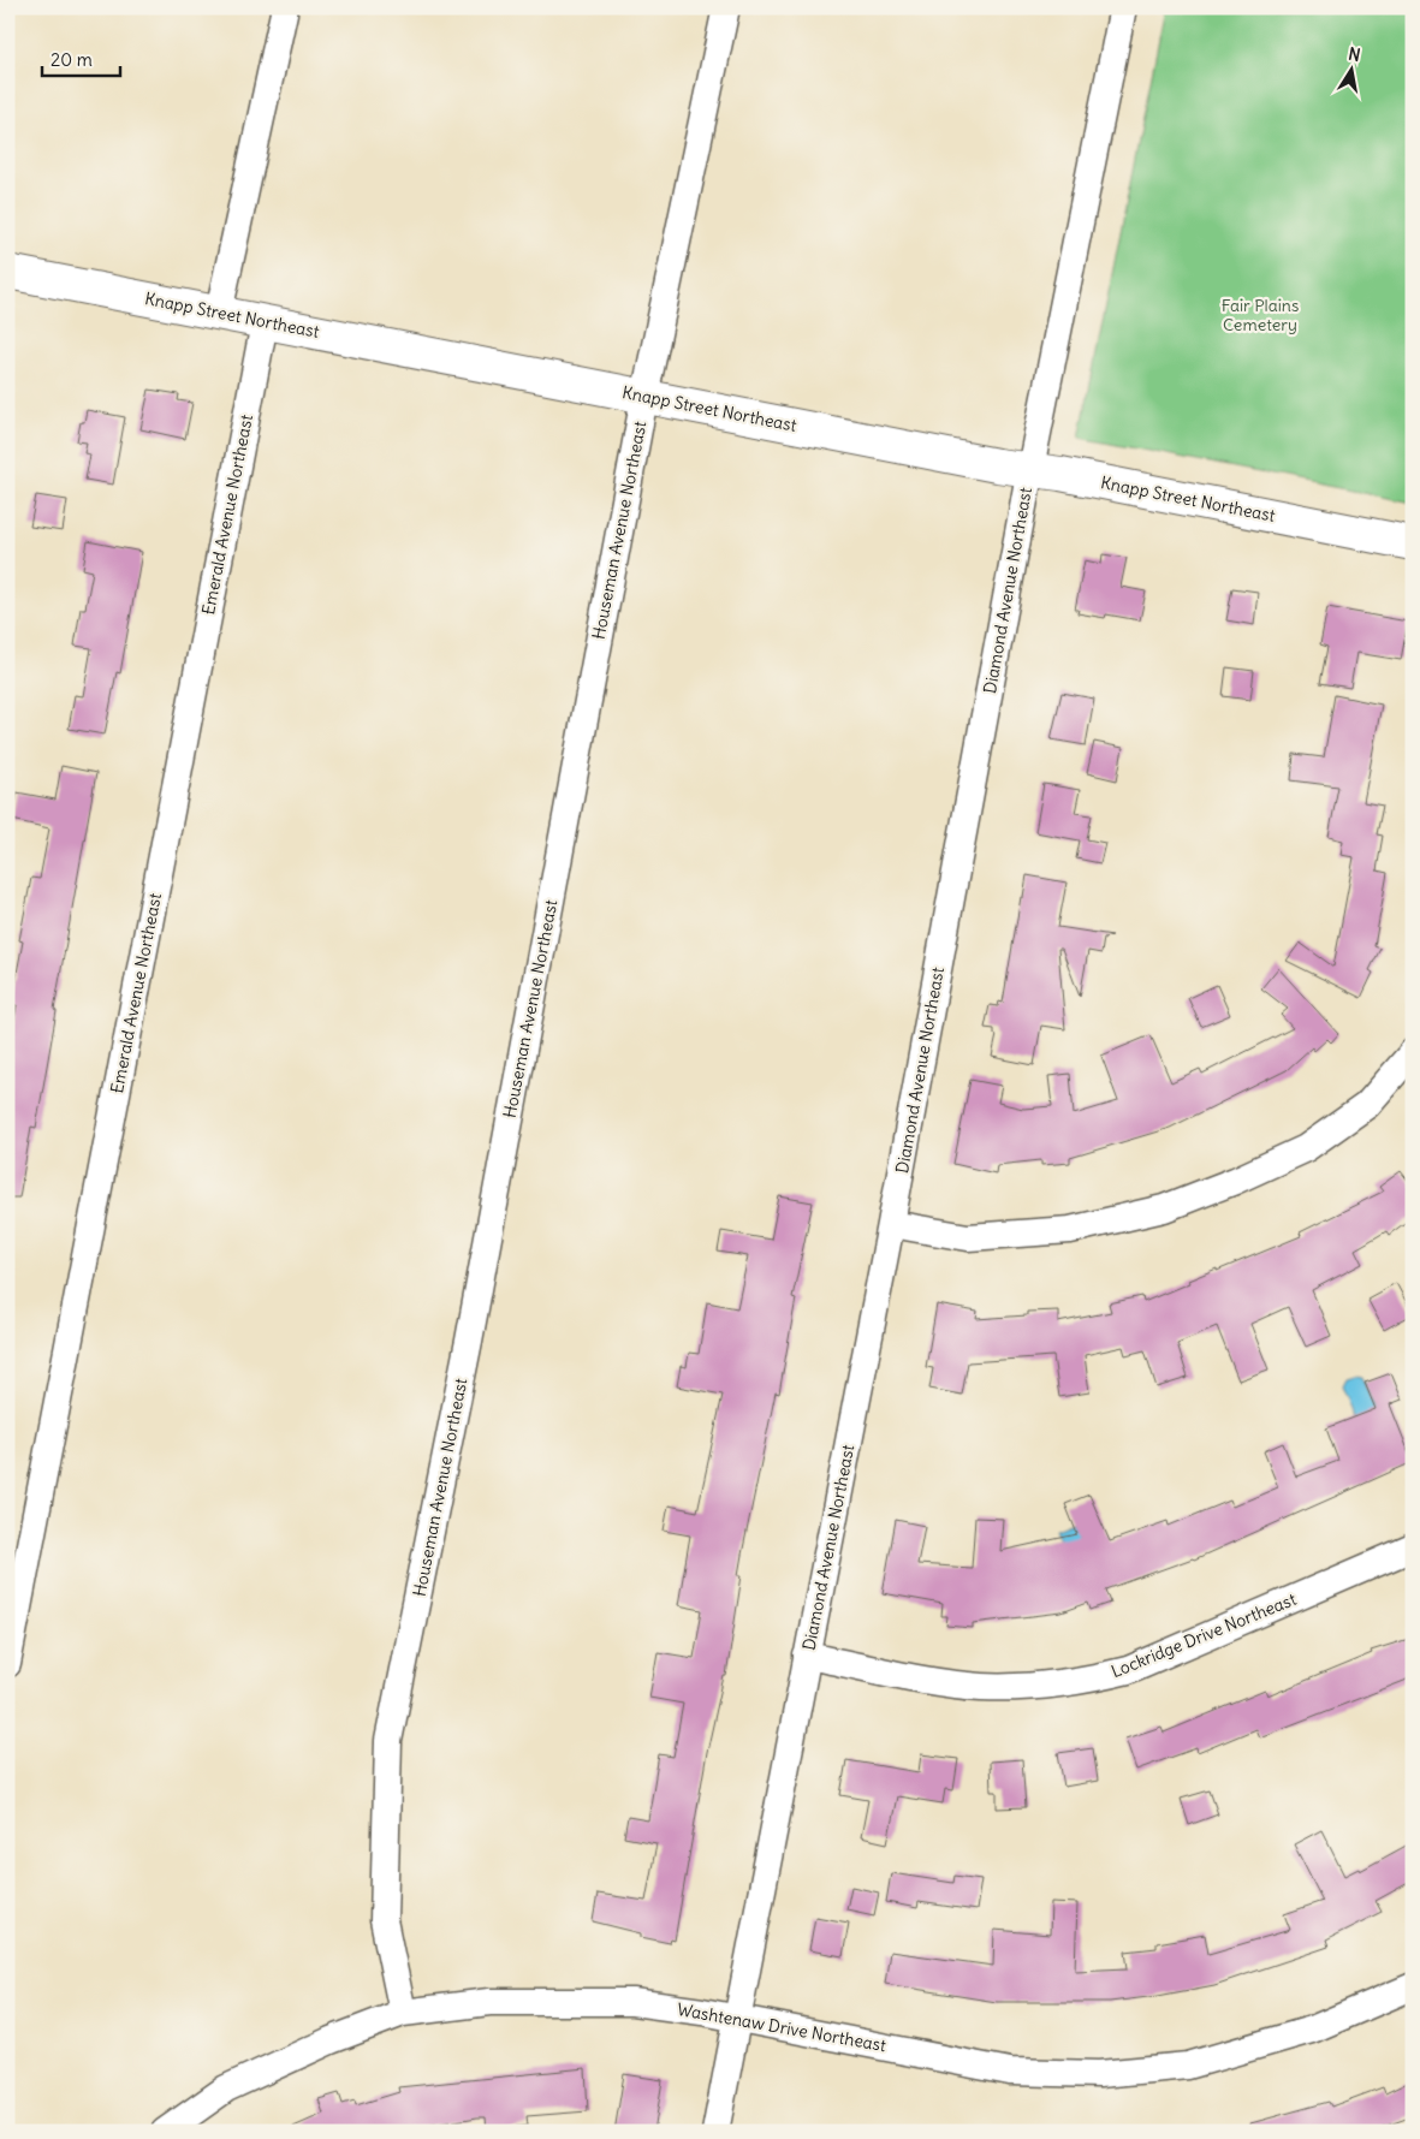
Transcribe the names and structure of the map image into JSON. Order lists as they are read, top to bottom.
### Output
{
  "streets": {
    "main road": ["Knapp Street Northeast"],
    "street": [
      "Emerald Avenue Northeast",
      "Houseman Avenue Northeast",
      "Diamond Avenue Northeast",
      "Lockridge Drive Northeast",
      "Washtenaw Drive Northeast"
    ]
  },
  "crossings": [
    ["Knapp Street Northeast", "Emerald Avenue Northeast"],
    ["Knapp Street Northeast", "Houseman Avenue Northeast"],
    ["Knapp Street Northeast", "Diamond Avenue Northeast"],
    ["Houseman Avenue Northeast", "Washtenaw Drive Northeast"],
    ["Diamond Avenue Northeast", "Lockridge Drive Northeast"],
    ["Diamond Avenue Northeast", "Washtenaw Drive Northeast"]
  ],
  "parks": ["Fair Plains Cemetery"],
  "scale_bar": "20 m",
  "north": "top"
}
